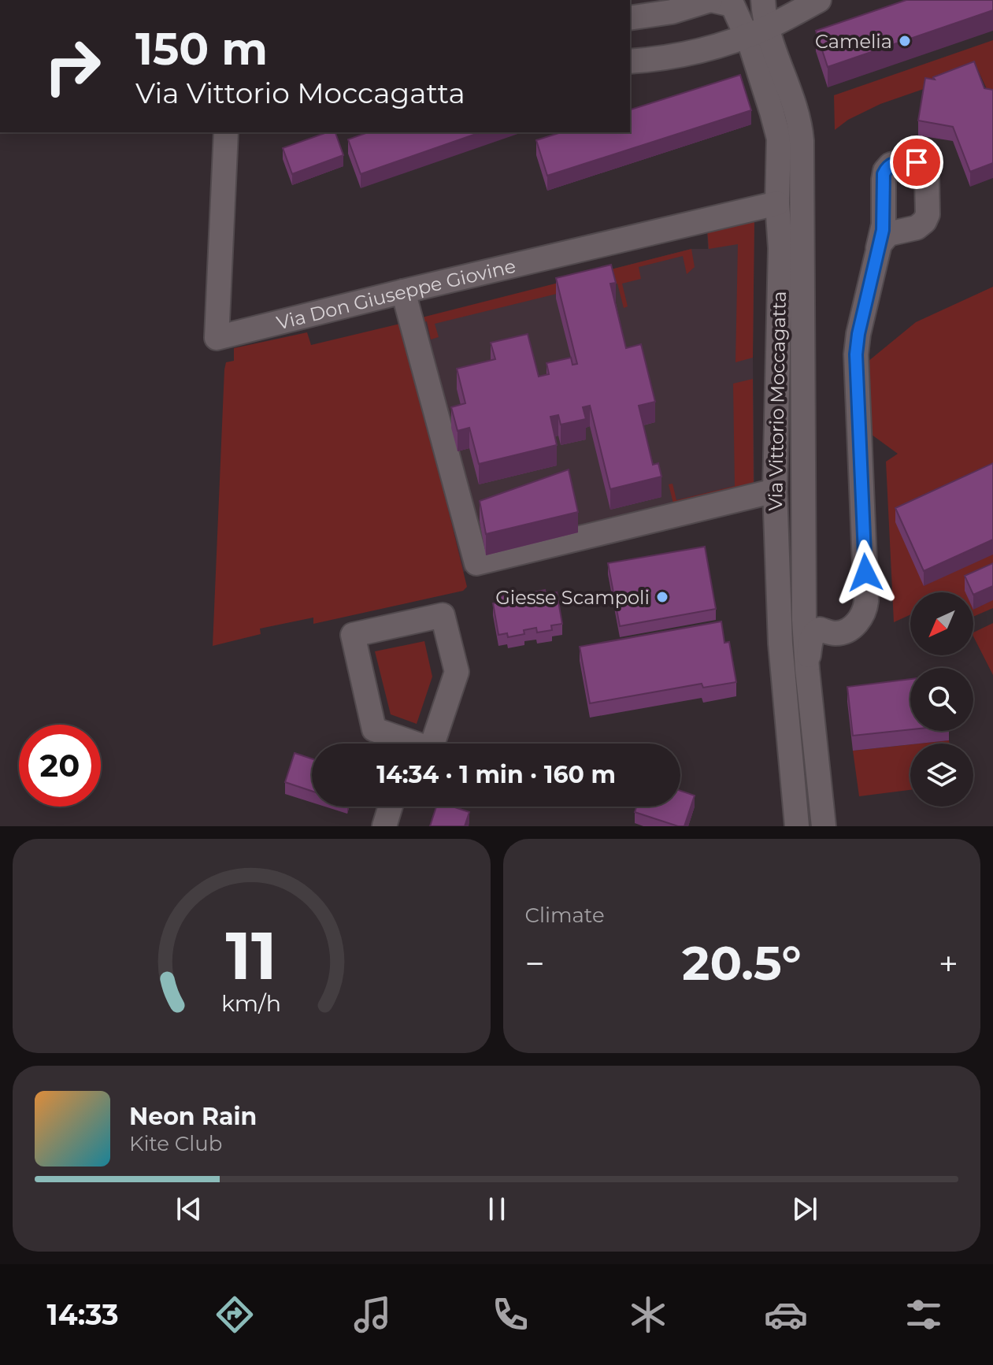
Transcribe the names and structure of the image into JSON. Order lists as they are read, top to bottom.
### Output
{
  "streets": {
    "street": ["Via Don Giuseppe Giovine", "Via Vittorio Moccagatta"]
  },
  "crossings": [
    ["Via Don Giuseppe Giovine", "Via Vittorio Moccagatta"]
  ],
  "places": ["Camelia", "Giesse Scampoli"],
  "north": "bottom left",
  "page": {
    "turn": ["150 m", "Via Vittorio Moccagatta"],
    "limit": "20",
    "trip": "14:34 · 1 min · 160 m",
    "tile": "Climate",
    "heat": ["−", "20.5°", "+"],
    "song": ["Neon Rain", "Kite Club"],
    "tabs": "14:33",
    "gauge": ["11", "km/h"]
  }
}
